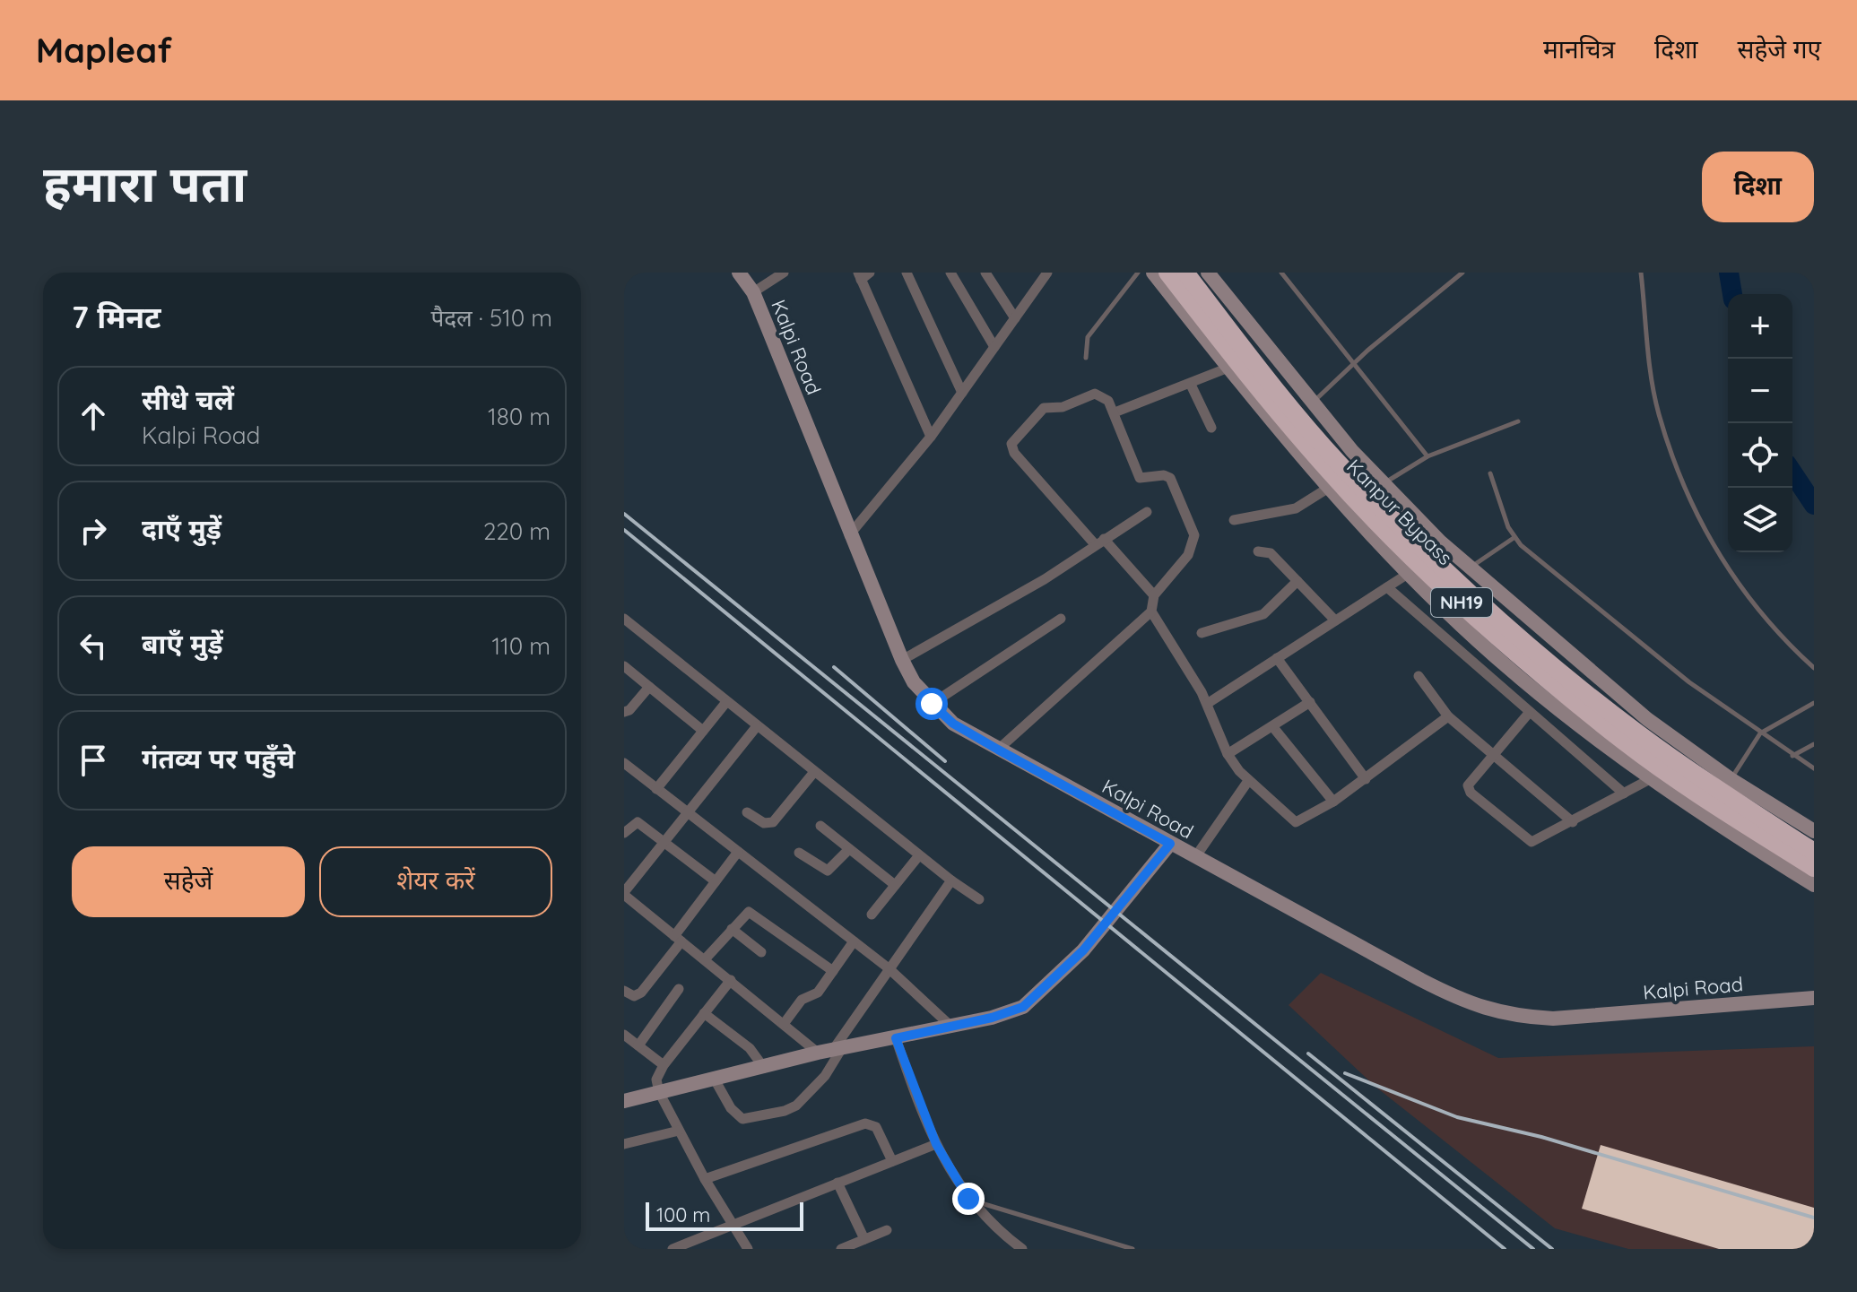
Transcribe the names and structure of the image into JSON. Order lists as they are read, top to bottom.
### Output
{
  "streets": {
    "highway": ["Kanpur Bypass", "NH19"],
    "main road": ["Kalpi Road"]
  },
  "scale_bar": "100 m",
  "page": {
    "header": "Mapleaf",
    "nav": ["मानचित्र", "दिशा", "सहेजे गए"],
    "title": "हमारा पता",
    "buttons": [
      "दिशा",
      ["सहेजें", "शेयर करें"]
    ],
    "heading": ["7 मिनट", "पैदल · 510 m"],
    "map_buttons": ["+", "−"],
    "list": [
      ["सीधे चलें", "Kalpi Road", "180 m"],
      ["दाएँ मुड़ें", "220 m"],
      ["बाएँ मुड़ें", "110 m"],
      "गंतव्य पर पहुँचे"
    ],
    "scale": "100 m"
  }
}
